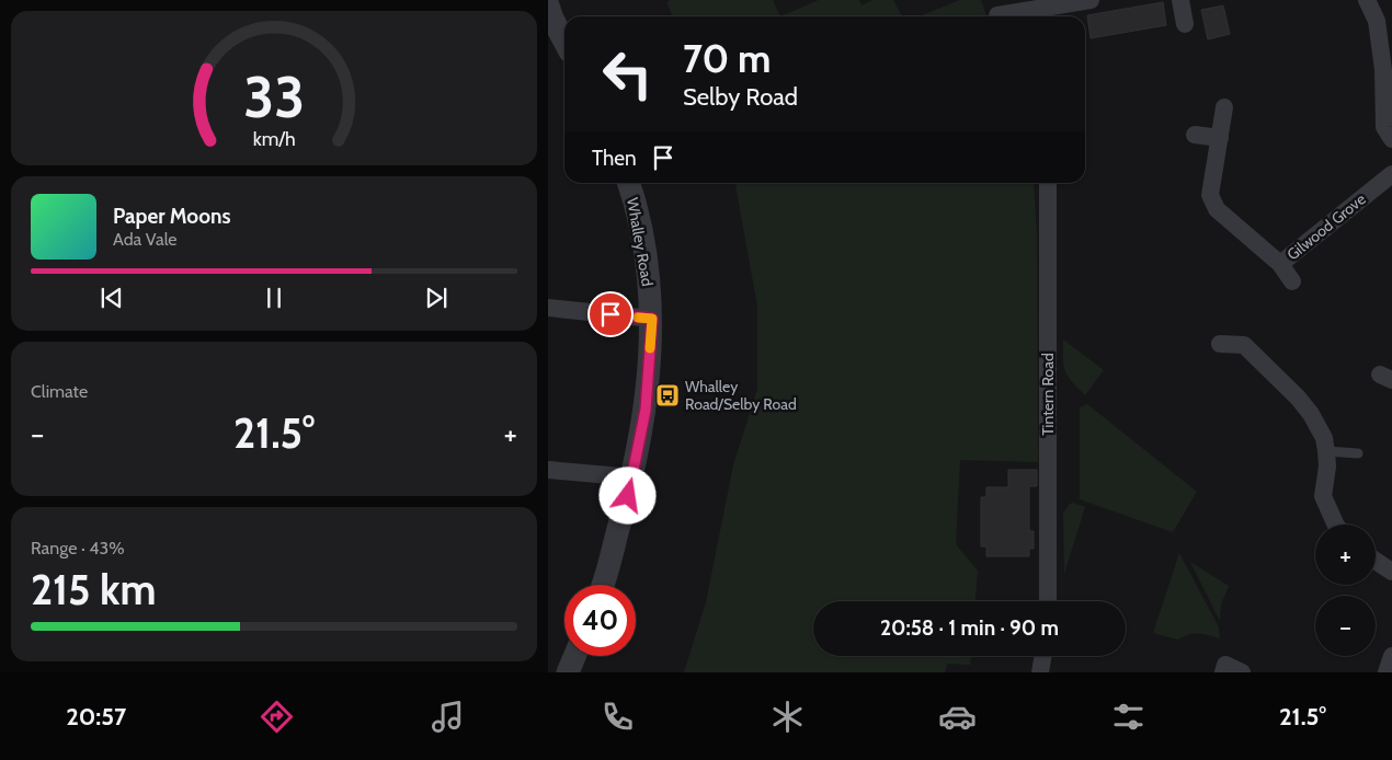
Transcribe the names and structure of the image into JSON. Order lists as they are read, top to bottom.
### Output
{
  "streets": {
    "street": ["Gilwood Grove", "Whalley Road", "Tintern Road"]
  },
  "places": {
    "bus stop": ["Whalley Road/Selby Road"]
  },
  "page": {
    "turn": ["70 m", "Selby Road"],
    "then": "Then",
    "song": ["Paper Moons", "Ada Vale"],
    "tile": [
      "Climate",
      ["Range · 43%", "215 km"]
    ],
    "heat": ["−", "21.5°", "+"],
    "map_buttons": ["+", "−"],
    "limit": "40",
    "trip": "20:58 · 1 min · 90 m",
    "tabs": ["20:57", "21.5°"],
    "gauge": ["33", "km/h"]
  }
}
